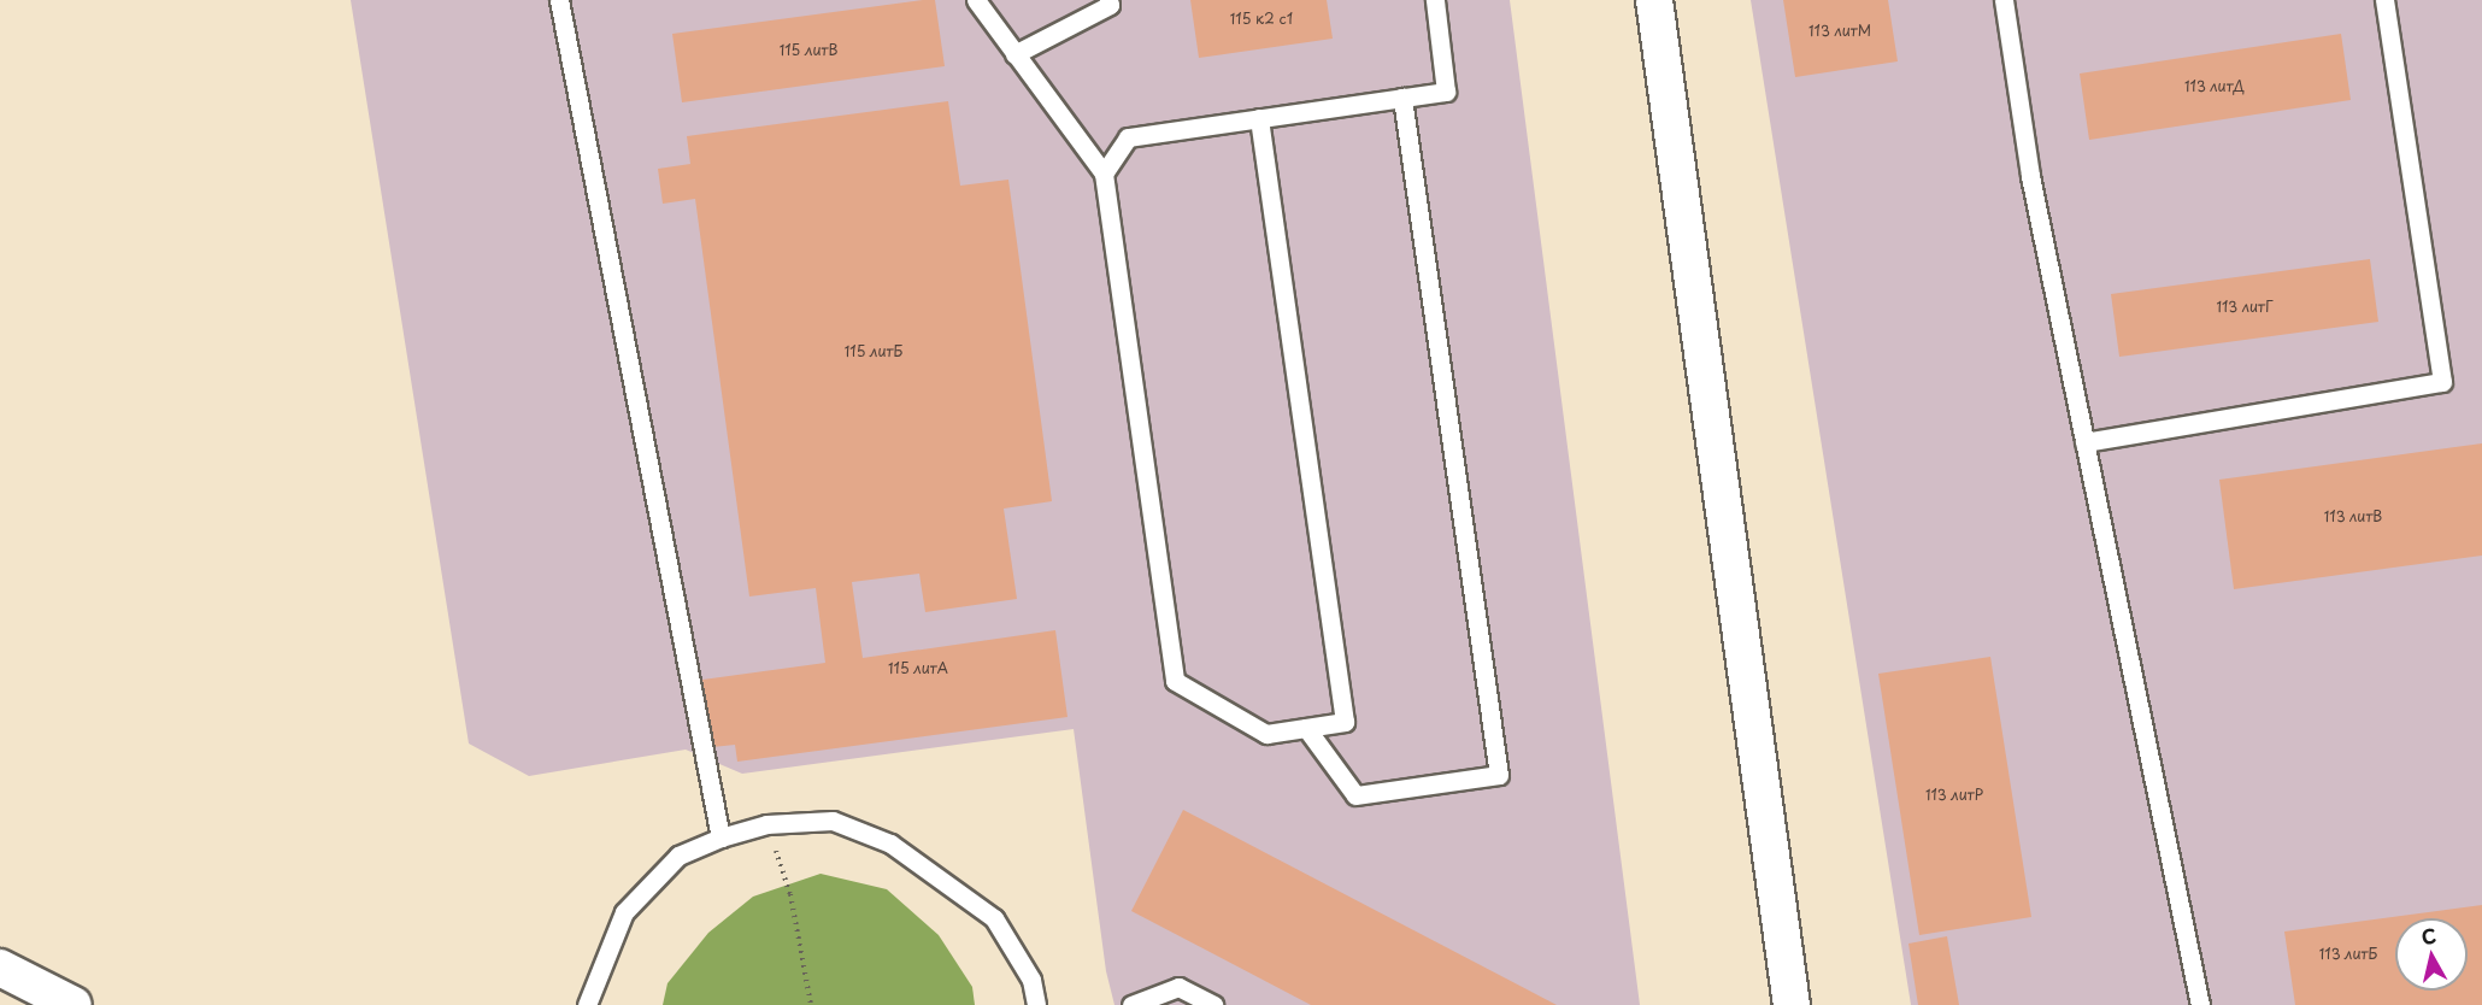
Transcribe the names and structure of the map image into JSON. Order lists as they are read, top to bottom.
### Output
{
  "house_numbers": [
    "115 к2 с1",
    "113 литМ",
    "115 литВ",
    "113 литД",
    "113 литГ",
    "115 литБ",
    "113 литВ",
    "115 литА",
    "113 литР",
    "113 литБ"
  ],
  "north": "top"
}
